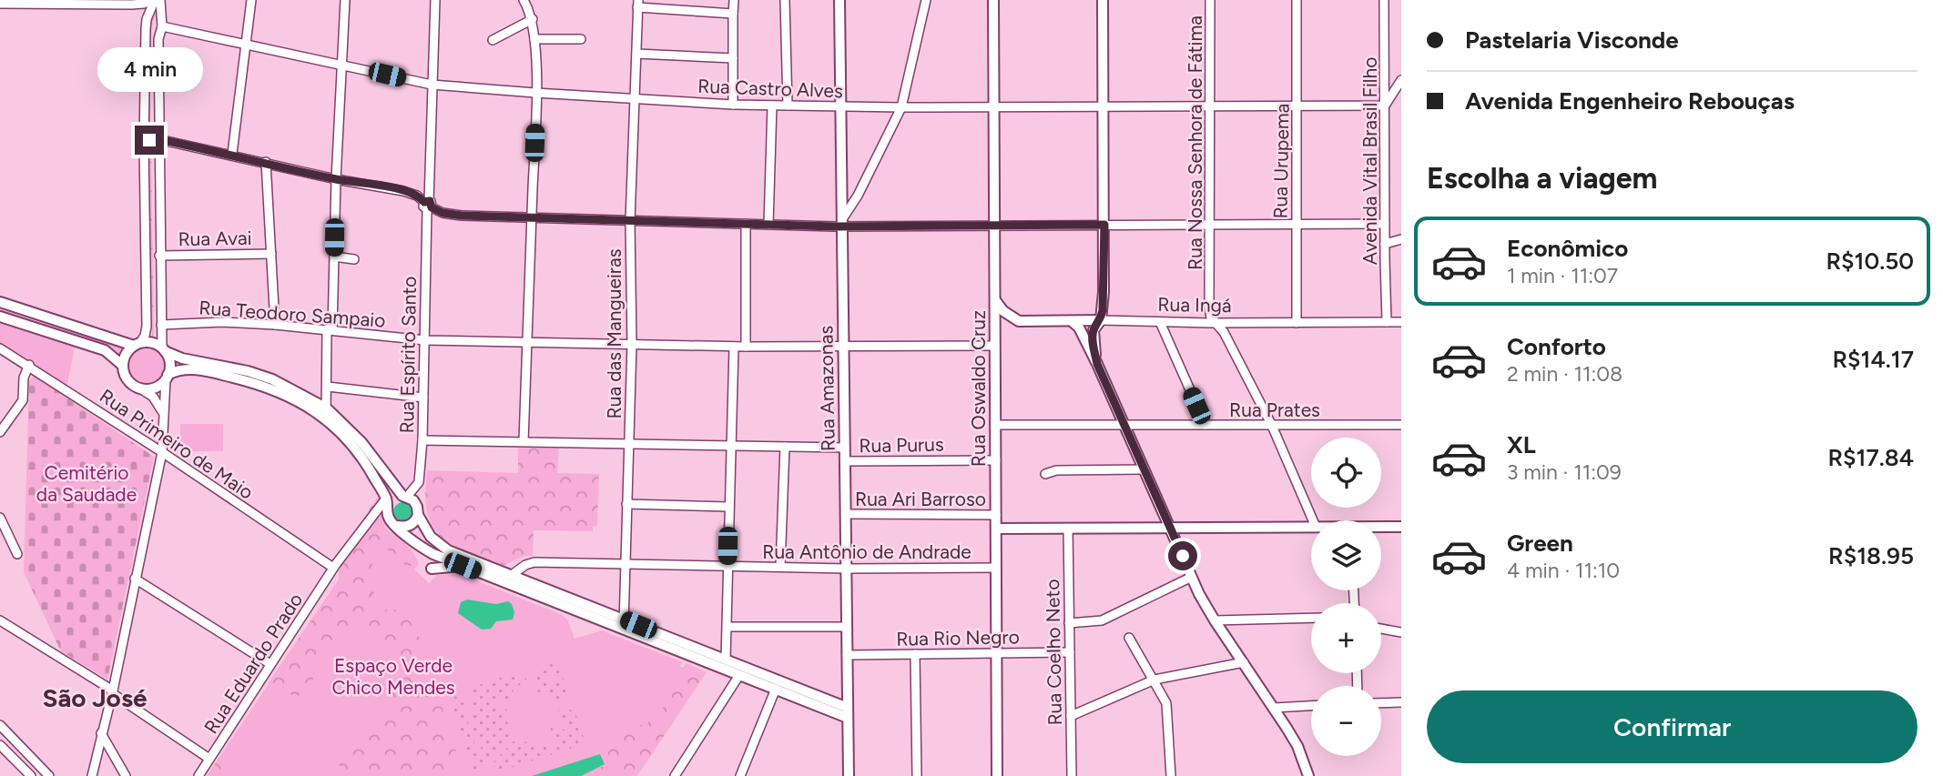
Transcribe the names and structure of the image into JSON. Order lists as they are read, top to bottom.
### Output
{
  "streets": {
    "main road": ["Rua Ingá", "Rua Amazonas", "Rua Oswaldo Cruz"],
    "street": [
      "Rua Castro Alves",
      "Rua Nossa Senhora de Fátima",
      "Rua Urupema",
      "Avenida Vital Brasil Filho",
      "Rua Avai",
      "Rua Teodoro Sampaio",
      "Rua das Mangueiras",
      "Rua Espírito Santo",
      "Rua Prates",
      "Rua Primeiro de Maio",
      "Rua Purus",
      "Rua Ari Barroso",
      "Rua Antônio de Andrade",
      "Rua Rio Negro",
      "Rua Coelho Neto",
      "Rua Eduardo Prado"
    ]
  },
  "crossings": [
    ["Rua Castro Alves", "Rua Nossa Senhora de Fátima"],
    ["Rua Castro Alves", "Rua Urupema"],
    ["Rua Castro Alves", "Avenida Vital Brasil Filho"],
    ["Rua Castro Alves", "Rua das Mangueiras"],
    ["Rua Castro Alves", "Rua Espírito Santo"],
    ["Rua Castro Alves", "Rua Amazonas"],
    ["Rua Castro Alves", "Rua Oswaldo Cruz"],
    ["Rua Nossa Senhora de Fátima", "Rua Ingá"],
    ["Rua Urupema", "Rua Ingá"],
    ["Avenida Vital Brasil Filho", "Rua Ingá"],
    ["Rua Ingá", "Rua Oswaldo Cruz"],
    ["Rua Teodoro Sampaio", "Rua das Mangueiras"],
    ["Rua Teodoro Sampaio", "Rua Espírito Santo"],
    ["Rua Teodoro Sampaio", "Rua Amazonas"],
    ["Rua Teodoro Sampaio", "Rua Oswaldo Cruz"],
    ["Rua das Mangueiras", "Rua Antônio de Andrade"],
    ["Rua Espírito Santo", "Rua Eduardo Prado"],
    ["Rua Amazonas", "Rua Purus"],
    ["Rua Amazonas", "Rua Ari Barroso"],
    ["Rua Amazonas", "Rua Antônio de Andrade"],
    ["Rua Amazonas", "Rua Rio Negro"],
    ["Rua Oswaldo Cruz", "Rua Prates"],
    ["Rua Oswaldo Cruz", "Rua Purus"],
    ["Rua Oswaldo Cruz", "Rua Ari Barroso"],
    ["Rua Oswaldo Cruz", "Rua Antônio de Andrade"],
    ["Rua Oswaldo Cruz", "Rua Rio Negro"],
    ["Rua Primeiro de Maio", "Rua Eduardo Prado"],
    ["Rua Rio Negro", "Rua Coelho Neto"]
  ],
  "districts": ["São José"],
  "parks": ["Cemitério da Saudade", "Espaço Verde Chico Mendes"],
  "page": {
    "banner": ["Pastelaria Visconde", "Avenida Engenheiro Rebouças"],
    "bubble": "4 min",
    "heading": "Escolha a viagem",
    "list": [
      {
        "name": "Econômico",
        "note": "1 min · 11:07",
        "value": "R$10.50"
      },
      {
        "name": "Conforto",
        "note": "2 min · 11:08",
        "value": "R$14.17"
      },
      {
        "name": "XL",
        "note": "3 min · 11:09",
        "value": "R$17.84"
      },
      {
        "name": "Green",
        "note": "4 min · 11:10",
        "value": "R$18.95"
      }
    ],
    "map_buttons": ["+", "−"],
    "buttons": "Confirmar"
  }
}
